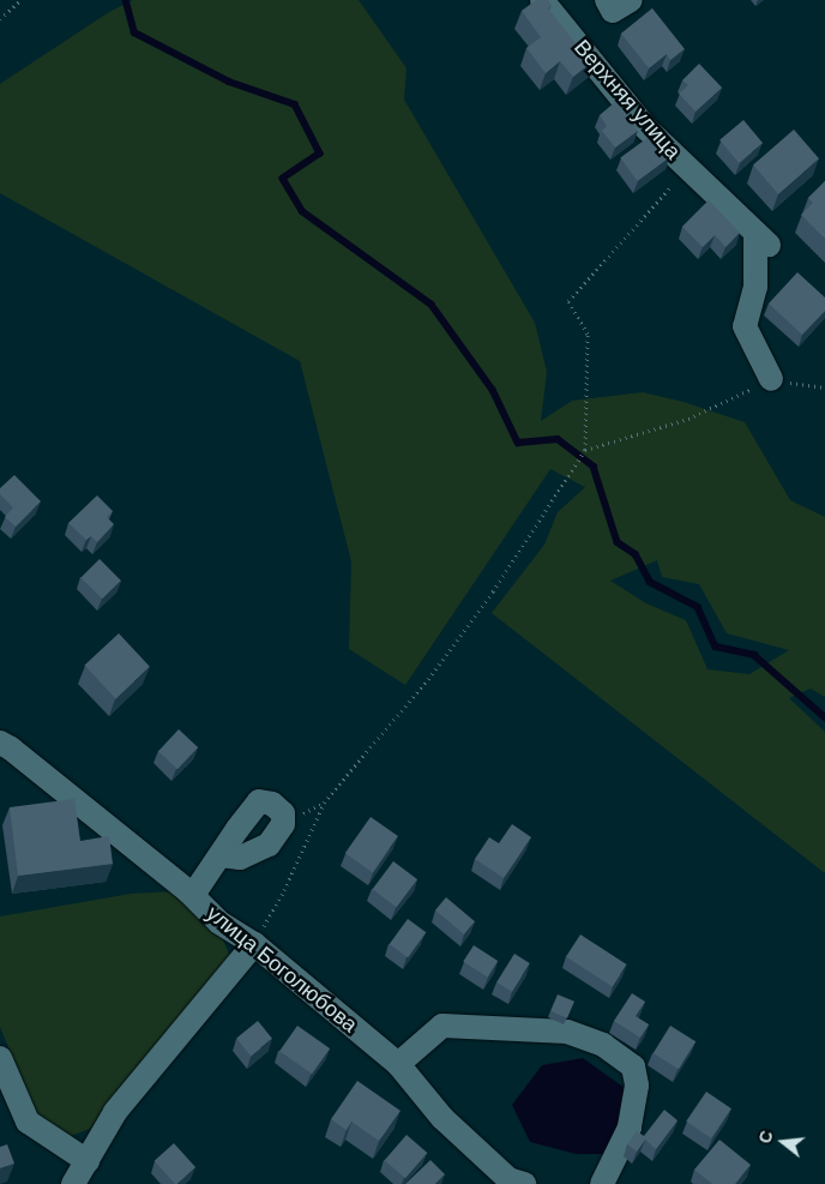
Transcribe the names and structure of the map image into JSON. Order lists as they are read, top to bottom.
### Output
{
  "streets": {
    "street": ["Верхняя улица", "улица Боголюбова"]
  },
  "north": "left"
}
